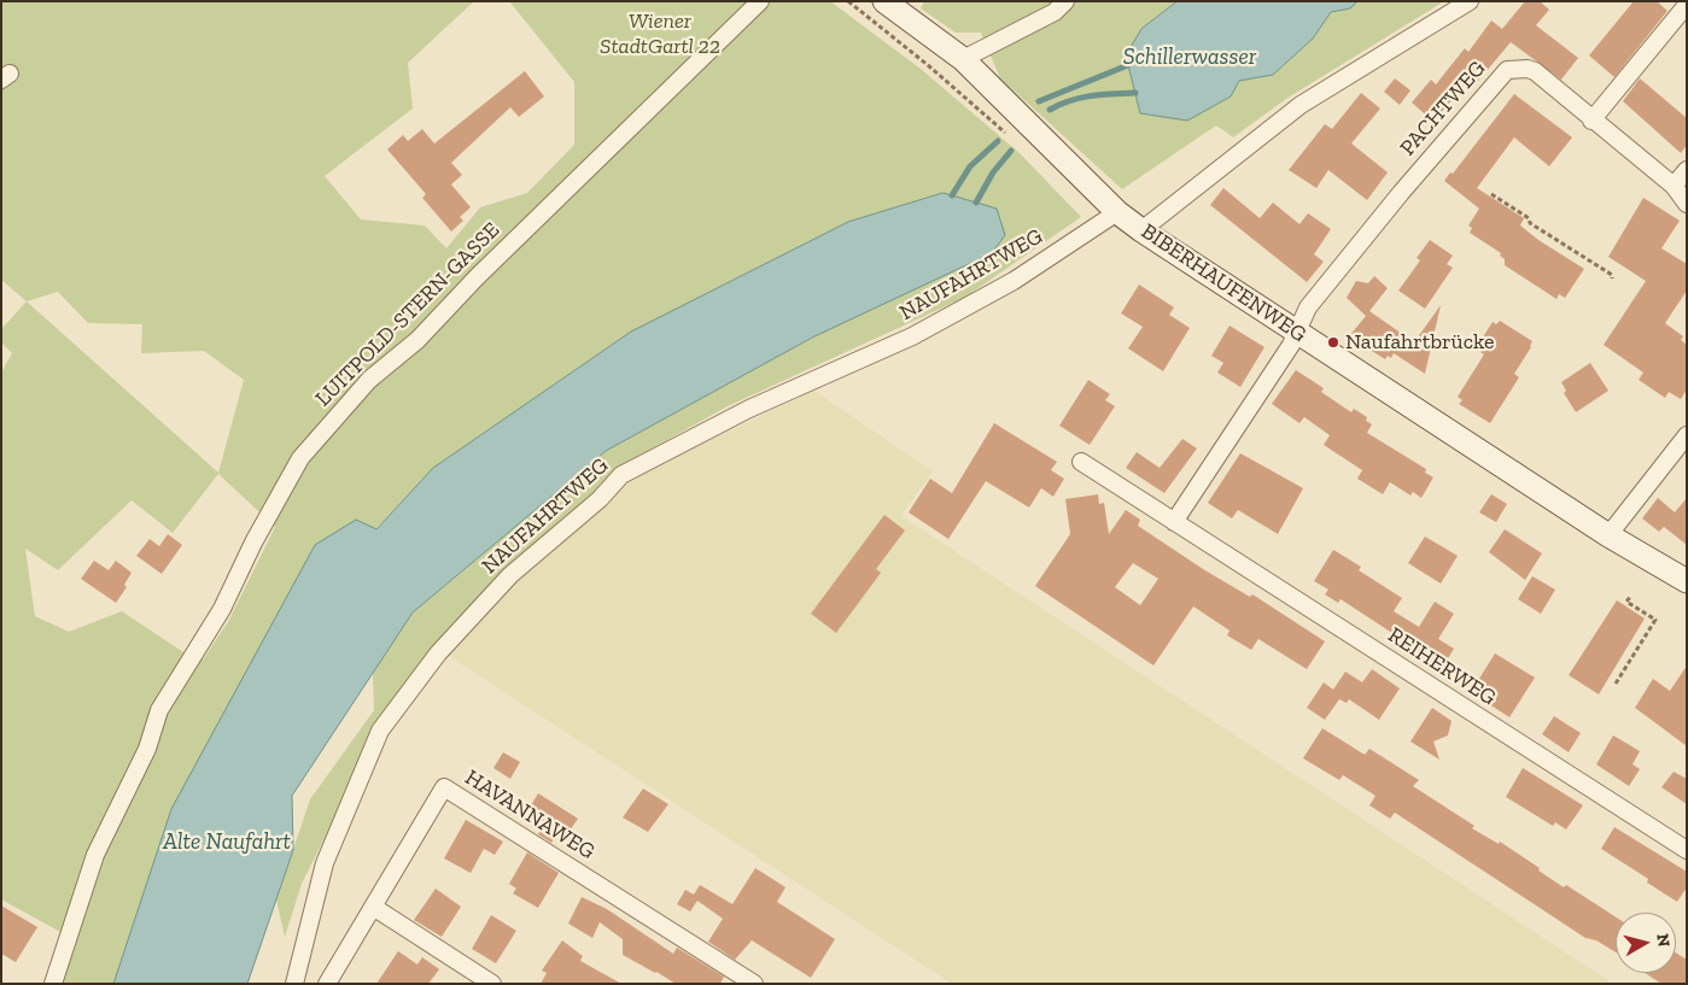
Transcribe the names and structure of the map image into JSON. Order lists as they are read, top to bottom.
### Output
{
  "streets": {
    "main road": ["BIBERHAUFENWEG"],
    "street": [
      "PACHTWEG",
      "NAUFAHRTWEG",
      "LUITPOLD-STERN-GASSE",
      "REIHERWEG",
      "HAVANNAWEG"
    ]
  },
  "crossings": [
    ["PACHTWEG", "BIBERHAUFENWEG"],
    ["NAUFAHRTWEG", "BIBERHAUFENWEG"]
  ],
  "water": ["Schillerwasser", "Alte Naufahrt"],
  "parks": ["Wiener StadtGartl 22"],
  "places": ["Naufahrtbrücke"],
  "north": "right"
}
